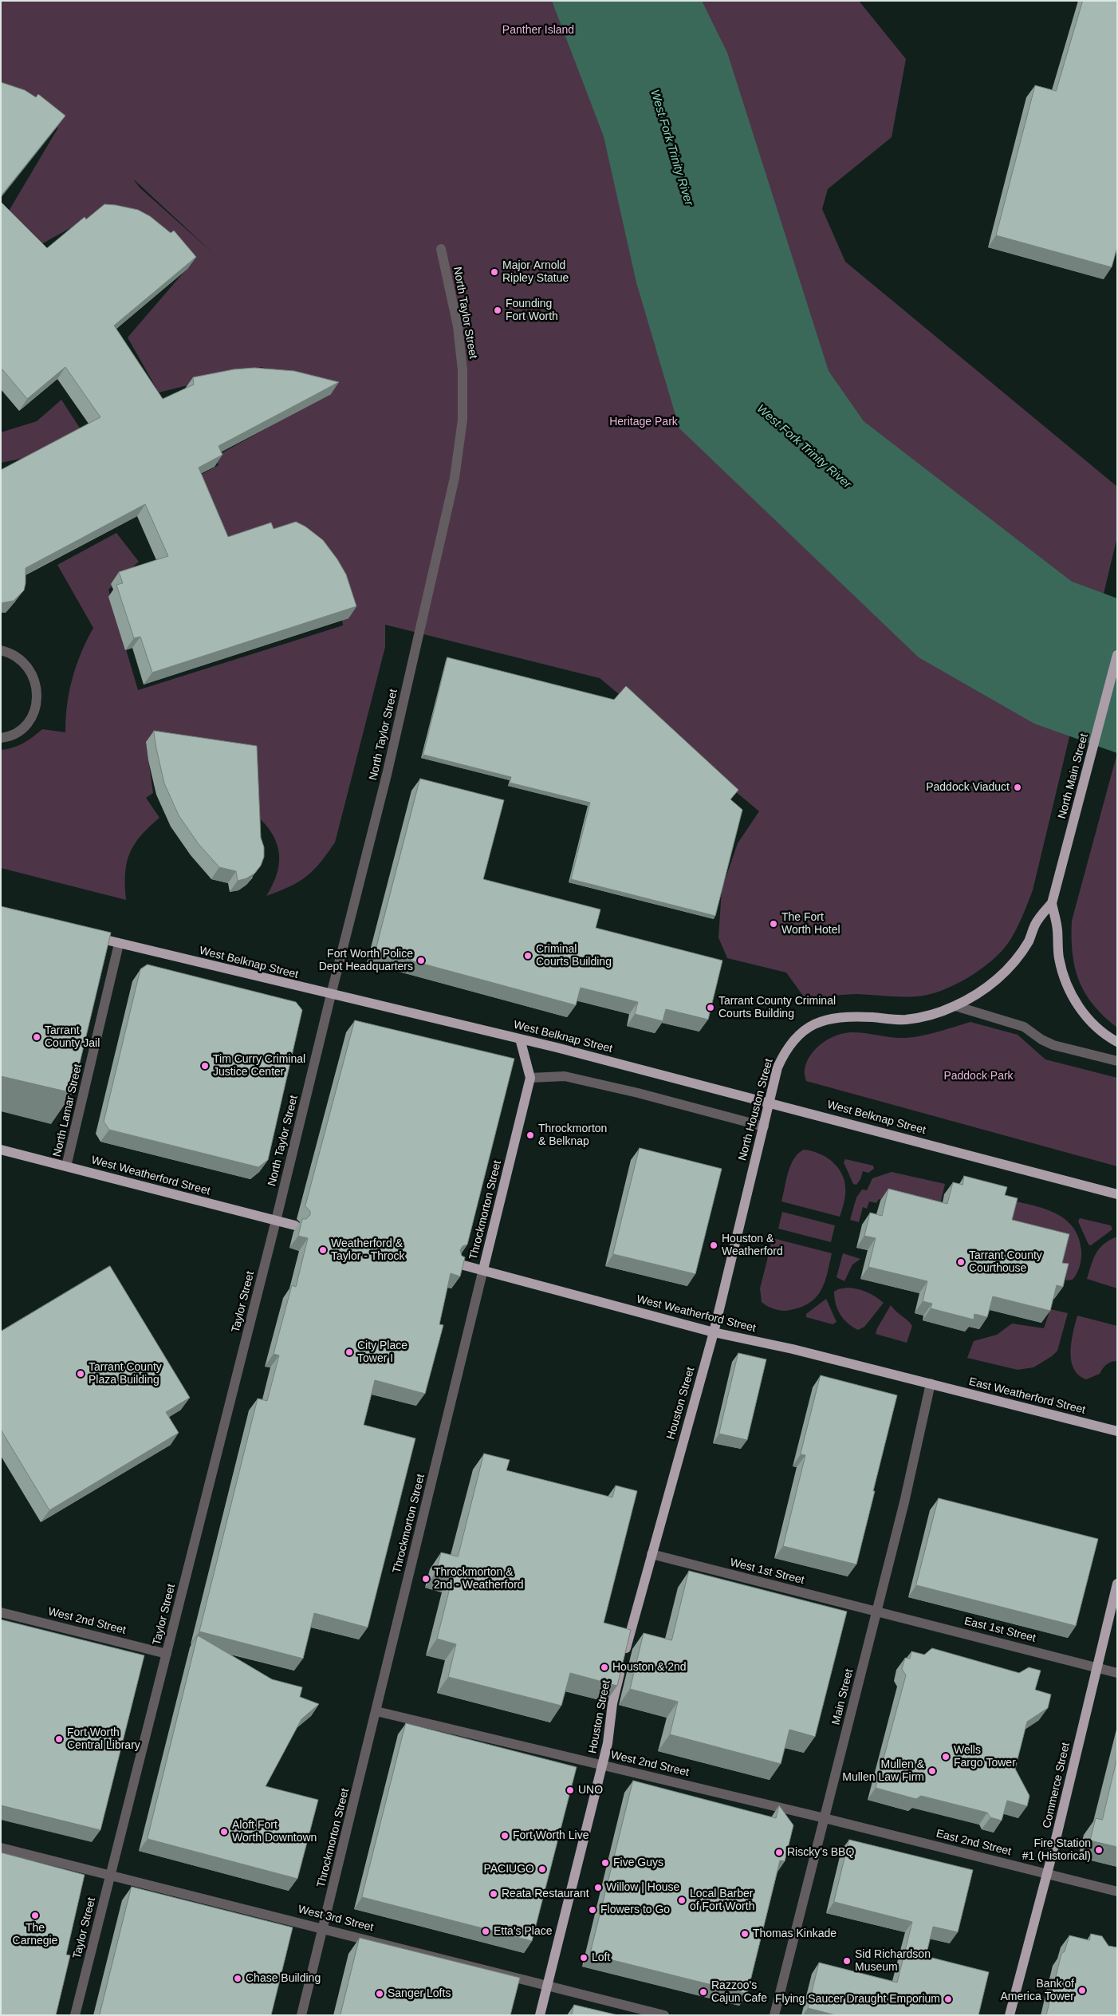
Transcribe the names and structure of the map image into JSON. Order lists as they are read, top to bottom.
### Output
{
  "streets": {
    "main road": [
      "North Main Street",
      "West Belknap Street",
      "North Houston Street",
      "West Weatherford Street",
      "Throckmorton Street",
      "East Weatherford Street",
      "Houston Street",
      "Commerce Street"
    ],
    "street": [
      "North Taylor Street",
      "North Lamar Street",
      "Taylor Street",
      "West 1st Street",
      "West 2nd Street",
      "East 1st Street",
      "Main Street",
      "East 2nd Street",
      "West 3rd Street"
    ]
  },
  "crossings": [
    ["North Taylor Street", "West Belknap Street"],
    ["North Taylor Street", "West Weatherford Street"],
    ["North Taylor Street", "Taylor Street"],
    ["North Main Street", "North Houston Street"],
    ["West Belknap Street", "North Houston Street"],
    ["West Belknap Street", "North Lamar Street"],
    ["West Belknap Street", "Throckmorton Street"],
    ["North Houston Street", "West Weatherford Street"],
    ["North Houston Street", "Houston Street"],
    ["North Lamar Street", "West Weatherford Street"],
    ["West Weatherford Street", "Throckmorton Street"],
    ["West Weatherford Street", "Taylor Street"],
    ["West Weatherford Street", "East Weatherford Street"],
    ["West Weatherford Street", "Houston Street"],
    ["West Weatherford Street", "Main Street"],
    ["Throckmorton Street", "West 2nd Street"],
    ["Throckmorton Street", "West 3rd Street"],
    ["Taylor Street", "West 2nd Street"],
    ["Taylor Street", "West 3rd Street"],
    ["East Weatherford Street", "Main Street"],
    ["Houston Street", "West 1st Street"],
    ["Houston Street", "West 2nd Street"],
    ["Houston Street", "West 3rd Street"],
    ["West 1st Street", "East 1st Street"],
    ["West 1st Street", "Main Street"],
    ["West 2nd Street", "Main Street"],
    ["West 2nd Street", "East 2nd Street"],
    ["East 1st Street", "Main Street"],
    ["East 1st Street", "Commerce Street"],
    ["Main Street", "East 2nd Street"],
    ["Commerce Street", "East 2nd Street"]
  ],
  "water": ["West Fork Trinity River"],
  "parks": ["Panther Island", "Heritage Park", "Paddock Park"],
  "places": [
    "Major Arnold Ripley Statue",
    "Founding Fort Worth",
    "Paddock Viaduct",
    "The Fort Worth Hotel",
    "Criminal Courts Building",
    "Fort Worth Police Dept Headquarters",
    "Tarrant County Criminal Courts Building",
    "Tarrant County Jail",
    "Tim Curry Criminal Justice Center",
    "Throckmorton & Belknap",
    "Houston & Weatherford",
    "Weatherford & Taylor - Throck",
    "Tarrant County Courthouse",
    "City Place Tower I",
    "Tarrant County Plaza Building",
    "Throckmorton & 2nd - Weatherford",
    "Houston & 2nd",
    "Fort Worth Central Library",
    "Wells Fargo Tower",
    "Mullen & Mullen Law Firm",
    "UNO",
    "Aloft Fort Worth Downtown",
    "Fort Worth Live",
    "Fire Station #1 (Historical)",
    "Riscky's BBQ",
    "Five Guys",
    "PACIUGO",
    "Willow | House",
    "Reata Restaurant",
    "Local Barber of Fort Worth",
    "Flowers to Go",
    "The Carnegie",
    "Etta's Place",
    "Thomas Kinkade",
    "Loft",
    "Sid Richardson Museum",
    "Chase Building",
    "Bank of America Tower",
    "Razzoo's Cajun Cafe",
    "Sanger Lofts",
    "Flying Saucer Draught Emporium"
  ]
}
